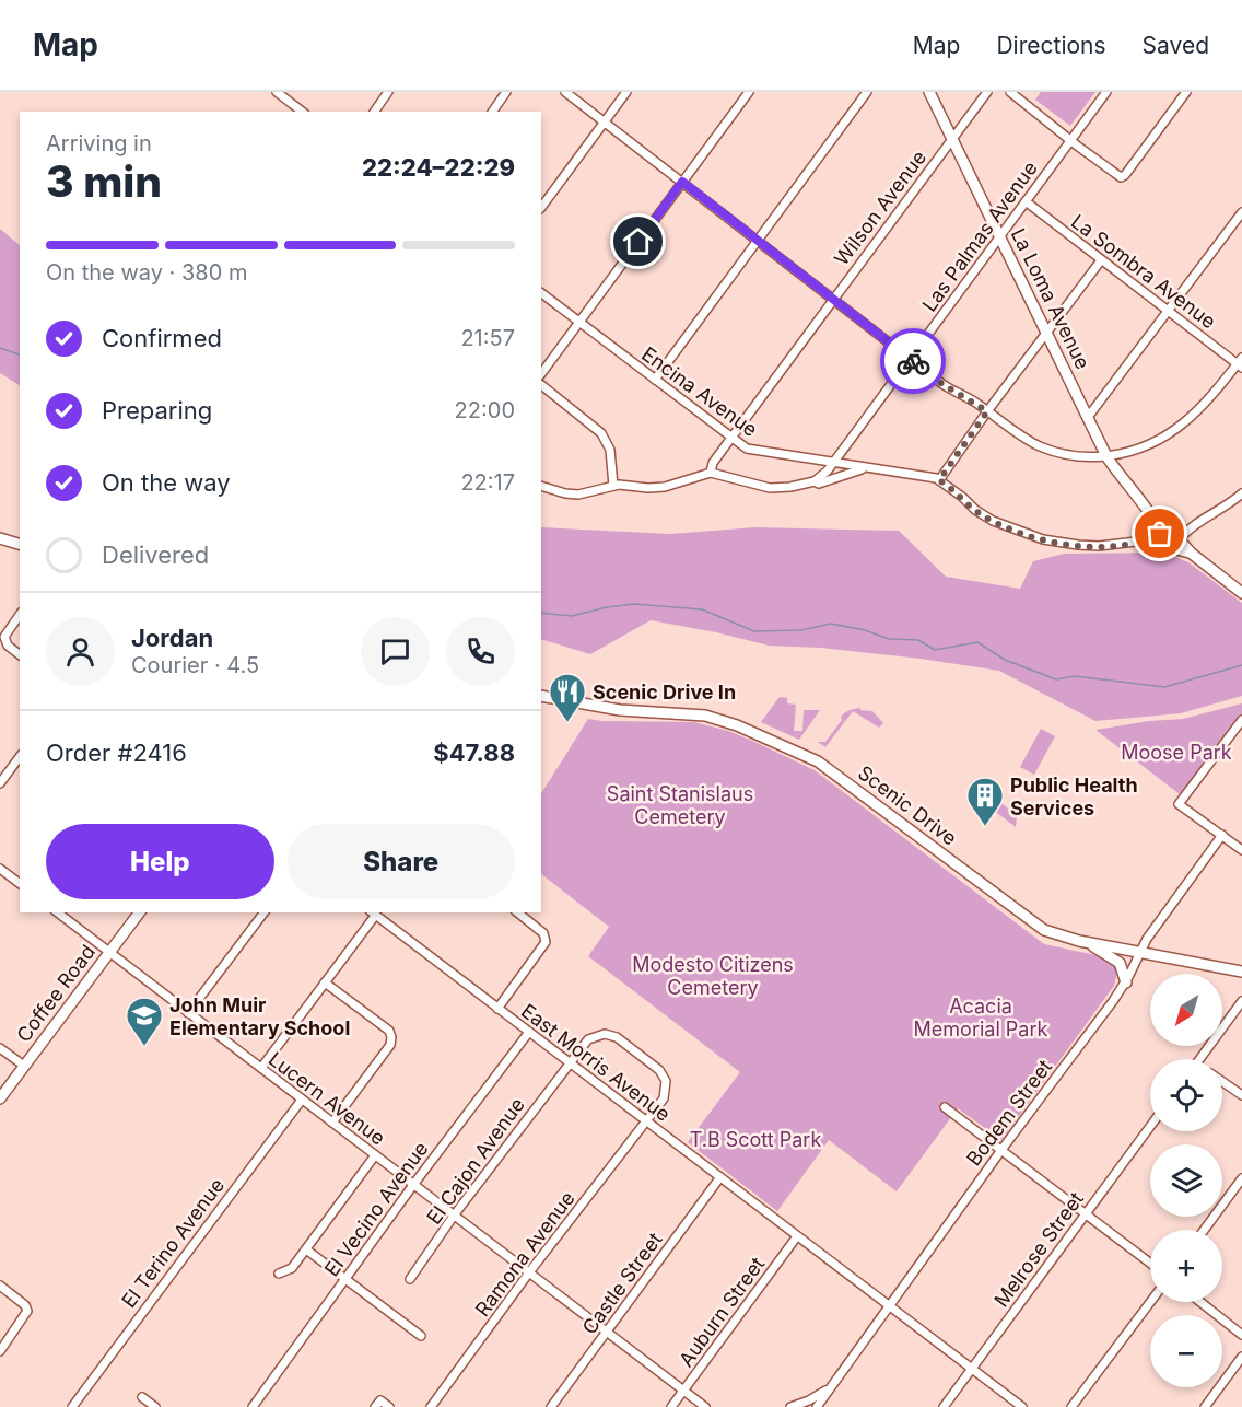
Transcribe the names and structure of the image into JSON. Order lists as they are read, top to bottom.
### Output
{
  "streets": {
    "main road": ["La Loma Avenue", "Scenic Drive", "Coffee Road"],
    "street": [
      "Wilson Avenue",
      "Las Palmas Avenue",
      "La Sombra Avenue",
      "Encina Avenue",
      "East Morris Avenue",
      "Lucern Avenue",
      "Bodem Street",
      "El Cajon Avenue",
      "El Vecino Avenue",
      "El Terino Avenue",
      "Melrose Street",
      "Ramona Avenue",
      "Castle Street",
      "Auburn Street"
    ]
  },
  "crossings": [
    ["Wilson Avenue", "La Loma Avenue"],
    ["Wilson Avenue", "Encina Avenue"],
    ["Las Palmas Avenue", "La Sombra Avenue"],
    ["Las Palmas Avenue", "La Loma Avenue"],
    ["Las Palmas Avenue", "Encina Avenue"],
    ["Scenic Drive", "Bodem Street"],
    ["Coffee Road", "Lucern Avenue"],
    ["East Morris Avenue", "Bodem Street"],
    ["East Morris Avenue", "El Cajon Avenue"],
    ["East Morris Avenue", "El Vecino Avenue"],
    ["East Morris Avenue", "Melrose Street"],
    ["East Morris Avenue", "Ramona Avenue"],
    ["East Morris Avenue", "Castle Street"],
    ["East Morris Avenue", "Auburn Street"],
    ["Lucern Avenue", "El Cajon Avenue"],
    ["Lucern Avenue", "El Vecino Avenue"],
    ["Lucern Avenue", "El Terino Avenue"],
    ["Lucern Avenue", "Ramona Avenue"],
    ["Lucern Avenue", "Castle Street"],
    ["Lucern Avenue", "Auburn Street"],
    ["El Cajon Avenue", "Ramona Avenue"]
  ],
  "parks": [
    "Moose Park",
    "Saint Stanislaus Cemetery",
    "Modesto Citizens Cemetery",
    "Acacia Memorial Park",
    "T.B Scott Park"
  ],
  "places": {
    "restaurant": ["Scenic Drive In"],
    "building": ["Public Health Services"],
    "school or university": ["John Muir Elementary School"]
  },
  "north": "bottom left",
  "page": {
    "header": "Map",
    "nav": ["Map", "Directions", "Saved"],
    "heading": ["3 min", "Arriving in", "22:24–22:29"],
    "panel": [
      "Jordan",
      "Courier · 4.5",
      "Order #2416",
      "$47.88"
    ],
    "bar": "On the way · 380 m",
    "list": [
      ["Confirmed", "21:57"],
      ["Preparing", "22:00"],
      ["On the way", "22:17"],
      "Delivered"
    ],
    "buttons": ["Help", "Share"],
    "map_buttons": ["+", "−"]
  }
}
